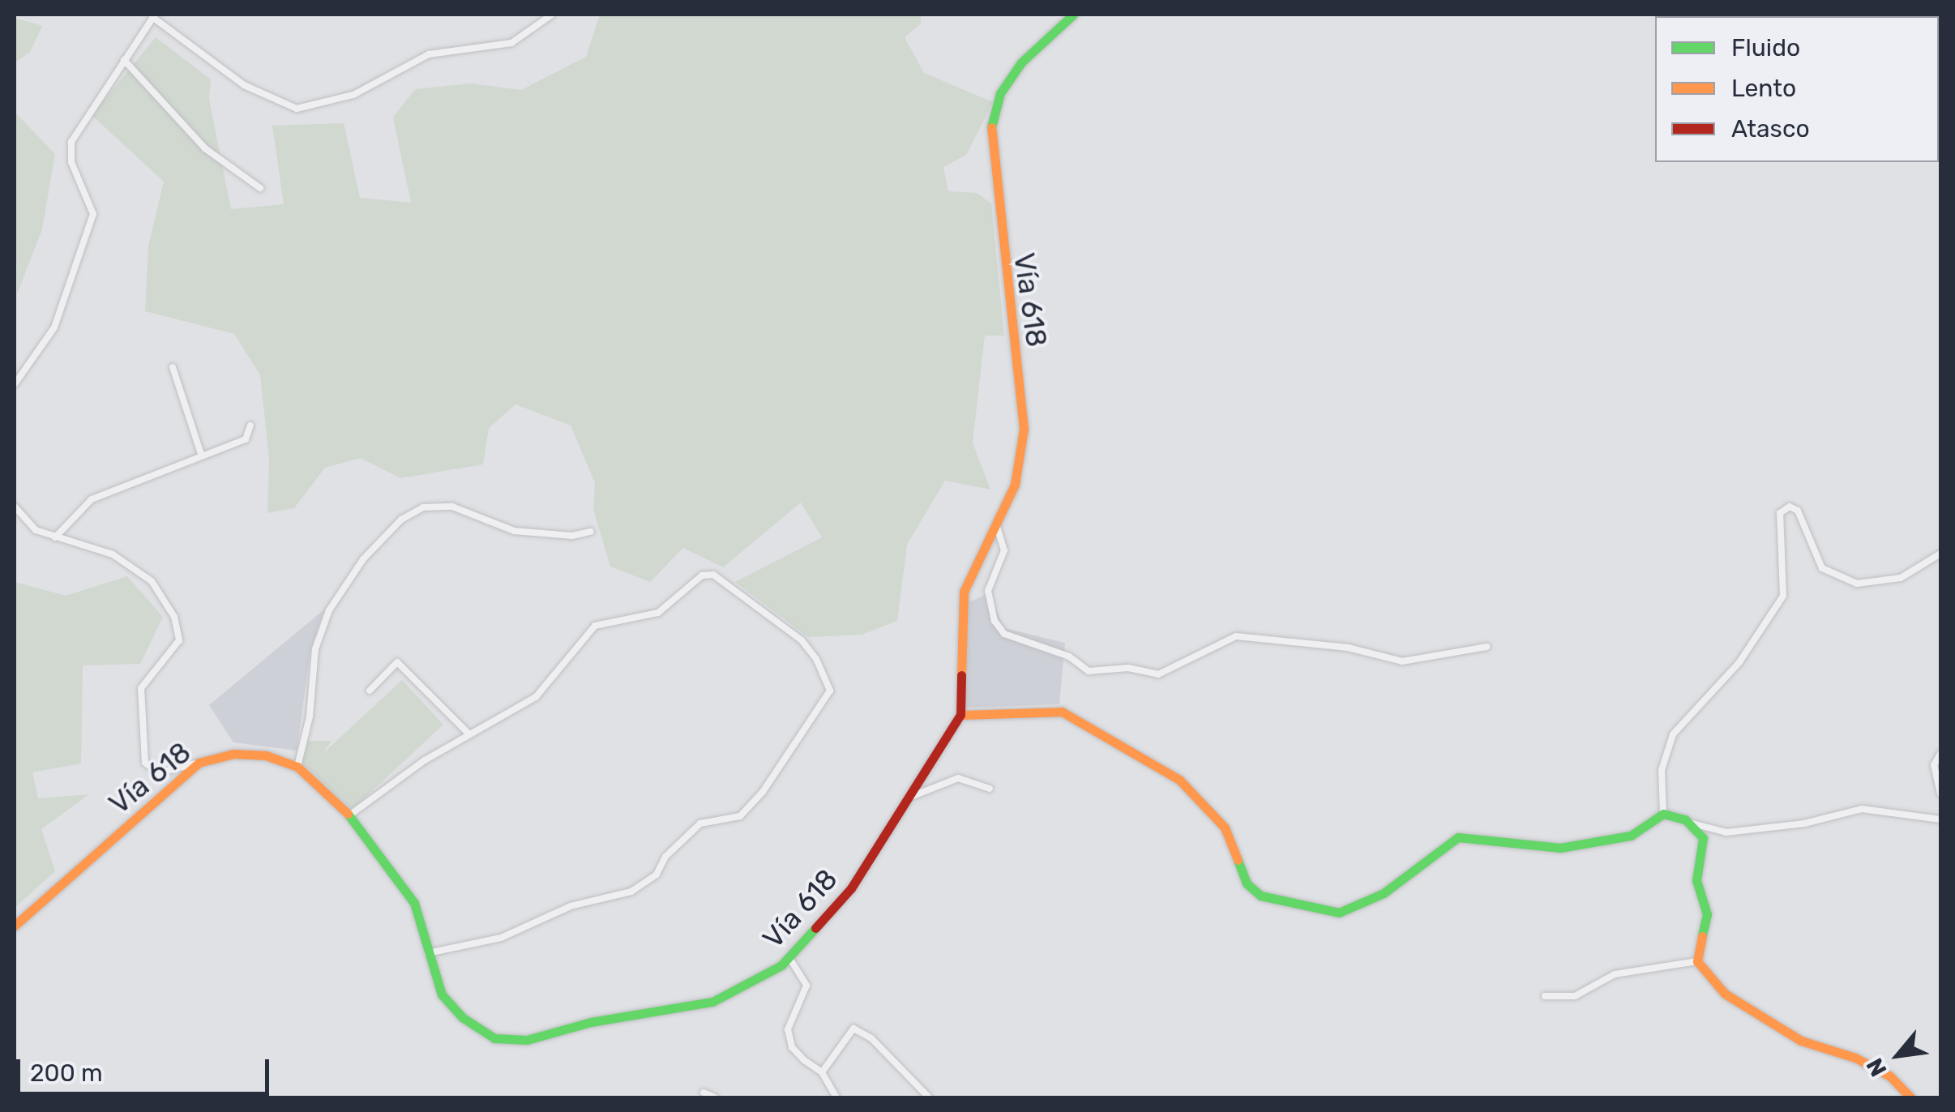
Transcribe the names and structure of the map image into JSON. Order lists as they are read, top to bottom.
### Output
{
  "streets": {
    "street": ["Vía 618"]
  },
  "legend": ["Fluido", "Lento", "Atasco"],
  "scale_bar": "200 m",
  "north": "bottom left"
}
